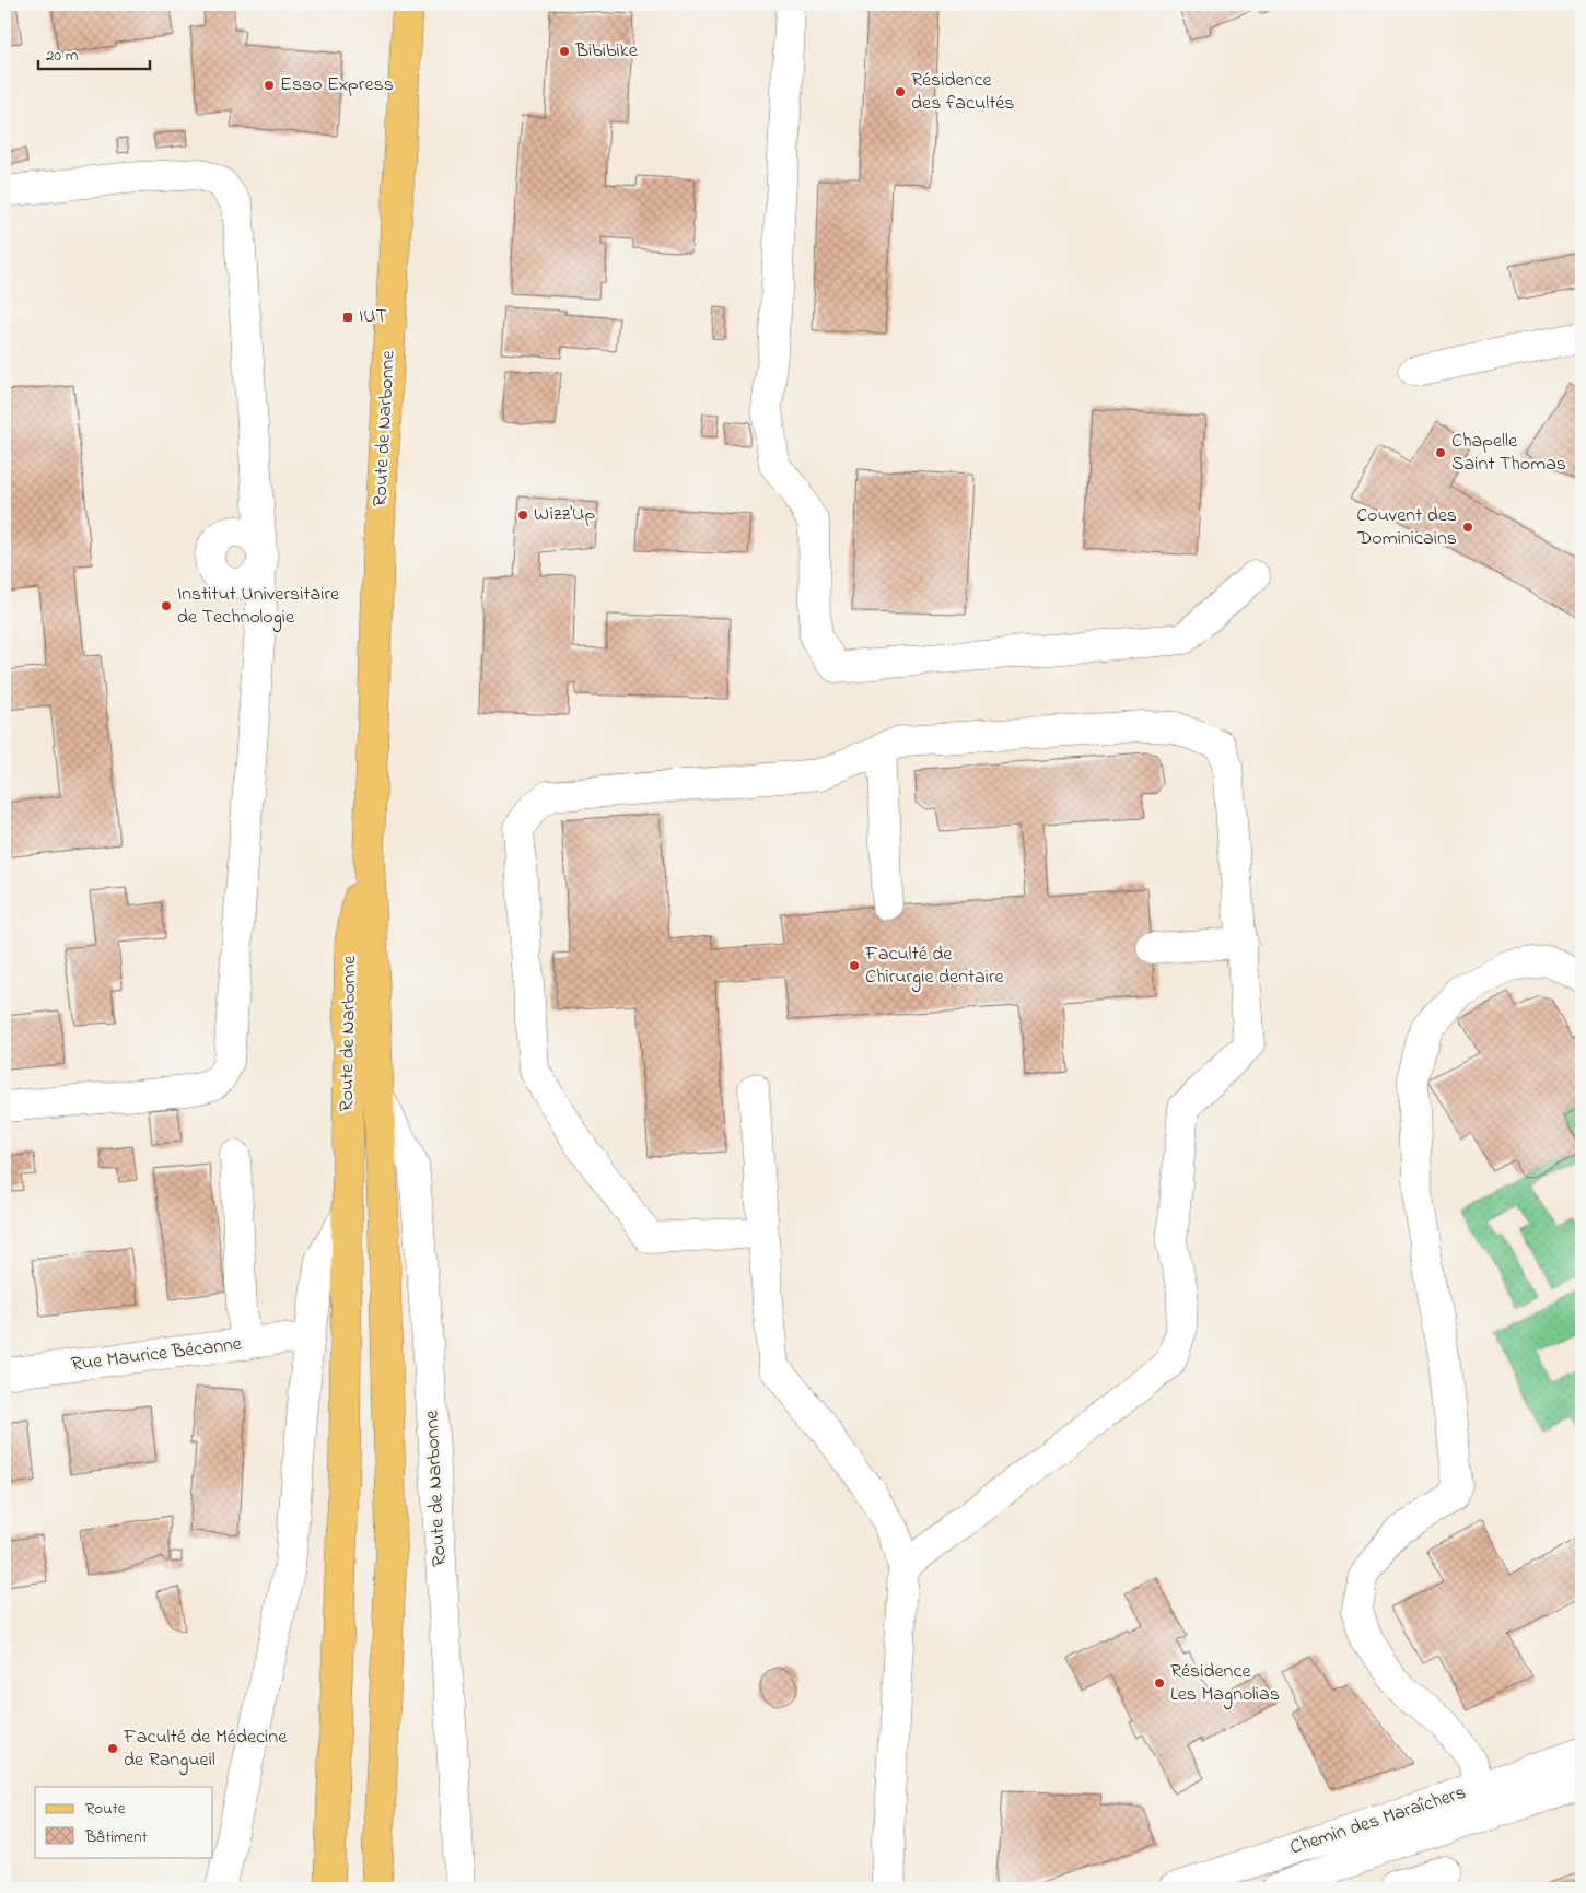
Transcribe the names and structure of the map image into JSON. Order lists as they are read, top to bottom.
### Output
{
  "streets": {
    "main road": ["Route de Narbonne"],
    "street": ["Rue Maurice Bécanne", "Chemin des Maraîchers"]
  },
  "crossings": [
    ["Route de Narbonne", "Rue Maurice Bécanne"]
  ],
  "places": {
    "other": [
      "Bibibike",
      "Esso Express",
      "Résidence des facultés",
      "Chapelle Saint Thomas",
      "Wizz'Up",
      "Couvent des Dominicains",
      "Institut Universitaire de Technologie",
      "Faculté de Chirurgie dentaire",
      "Résidence Les Magnolias",
      "Faculté de Médecine de Rangueil"
    ],
    "transit": ["IUT"]
  },
  "legend": ["Route", "Bâtiment"],
  "scale_bar": "20 m"
}
